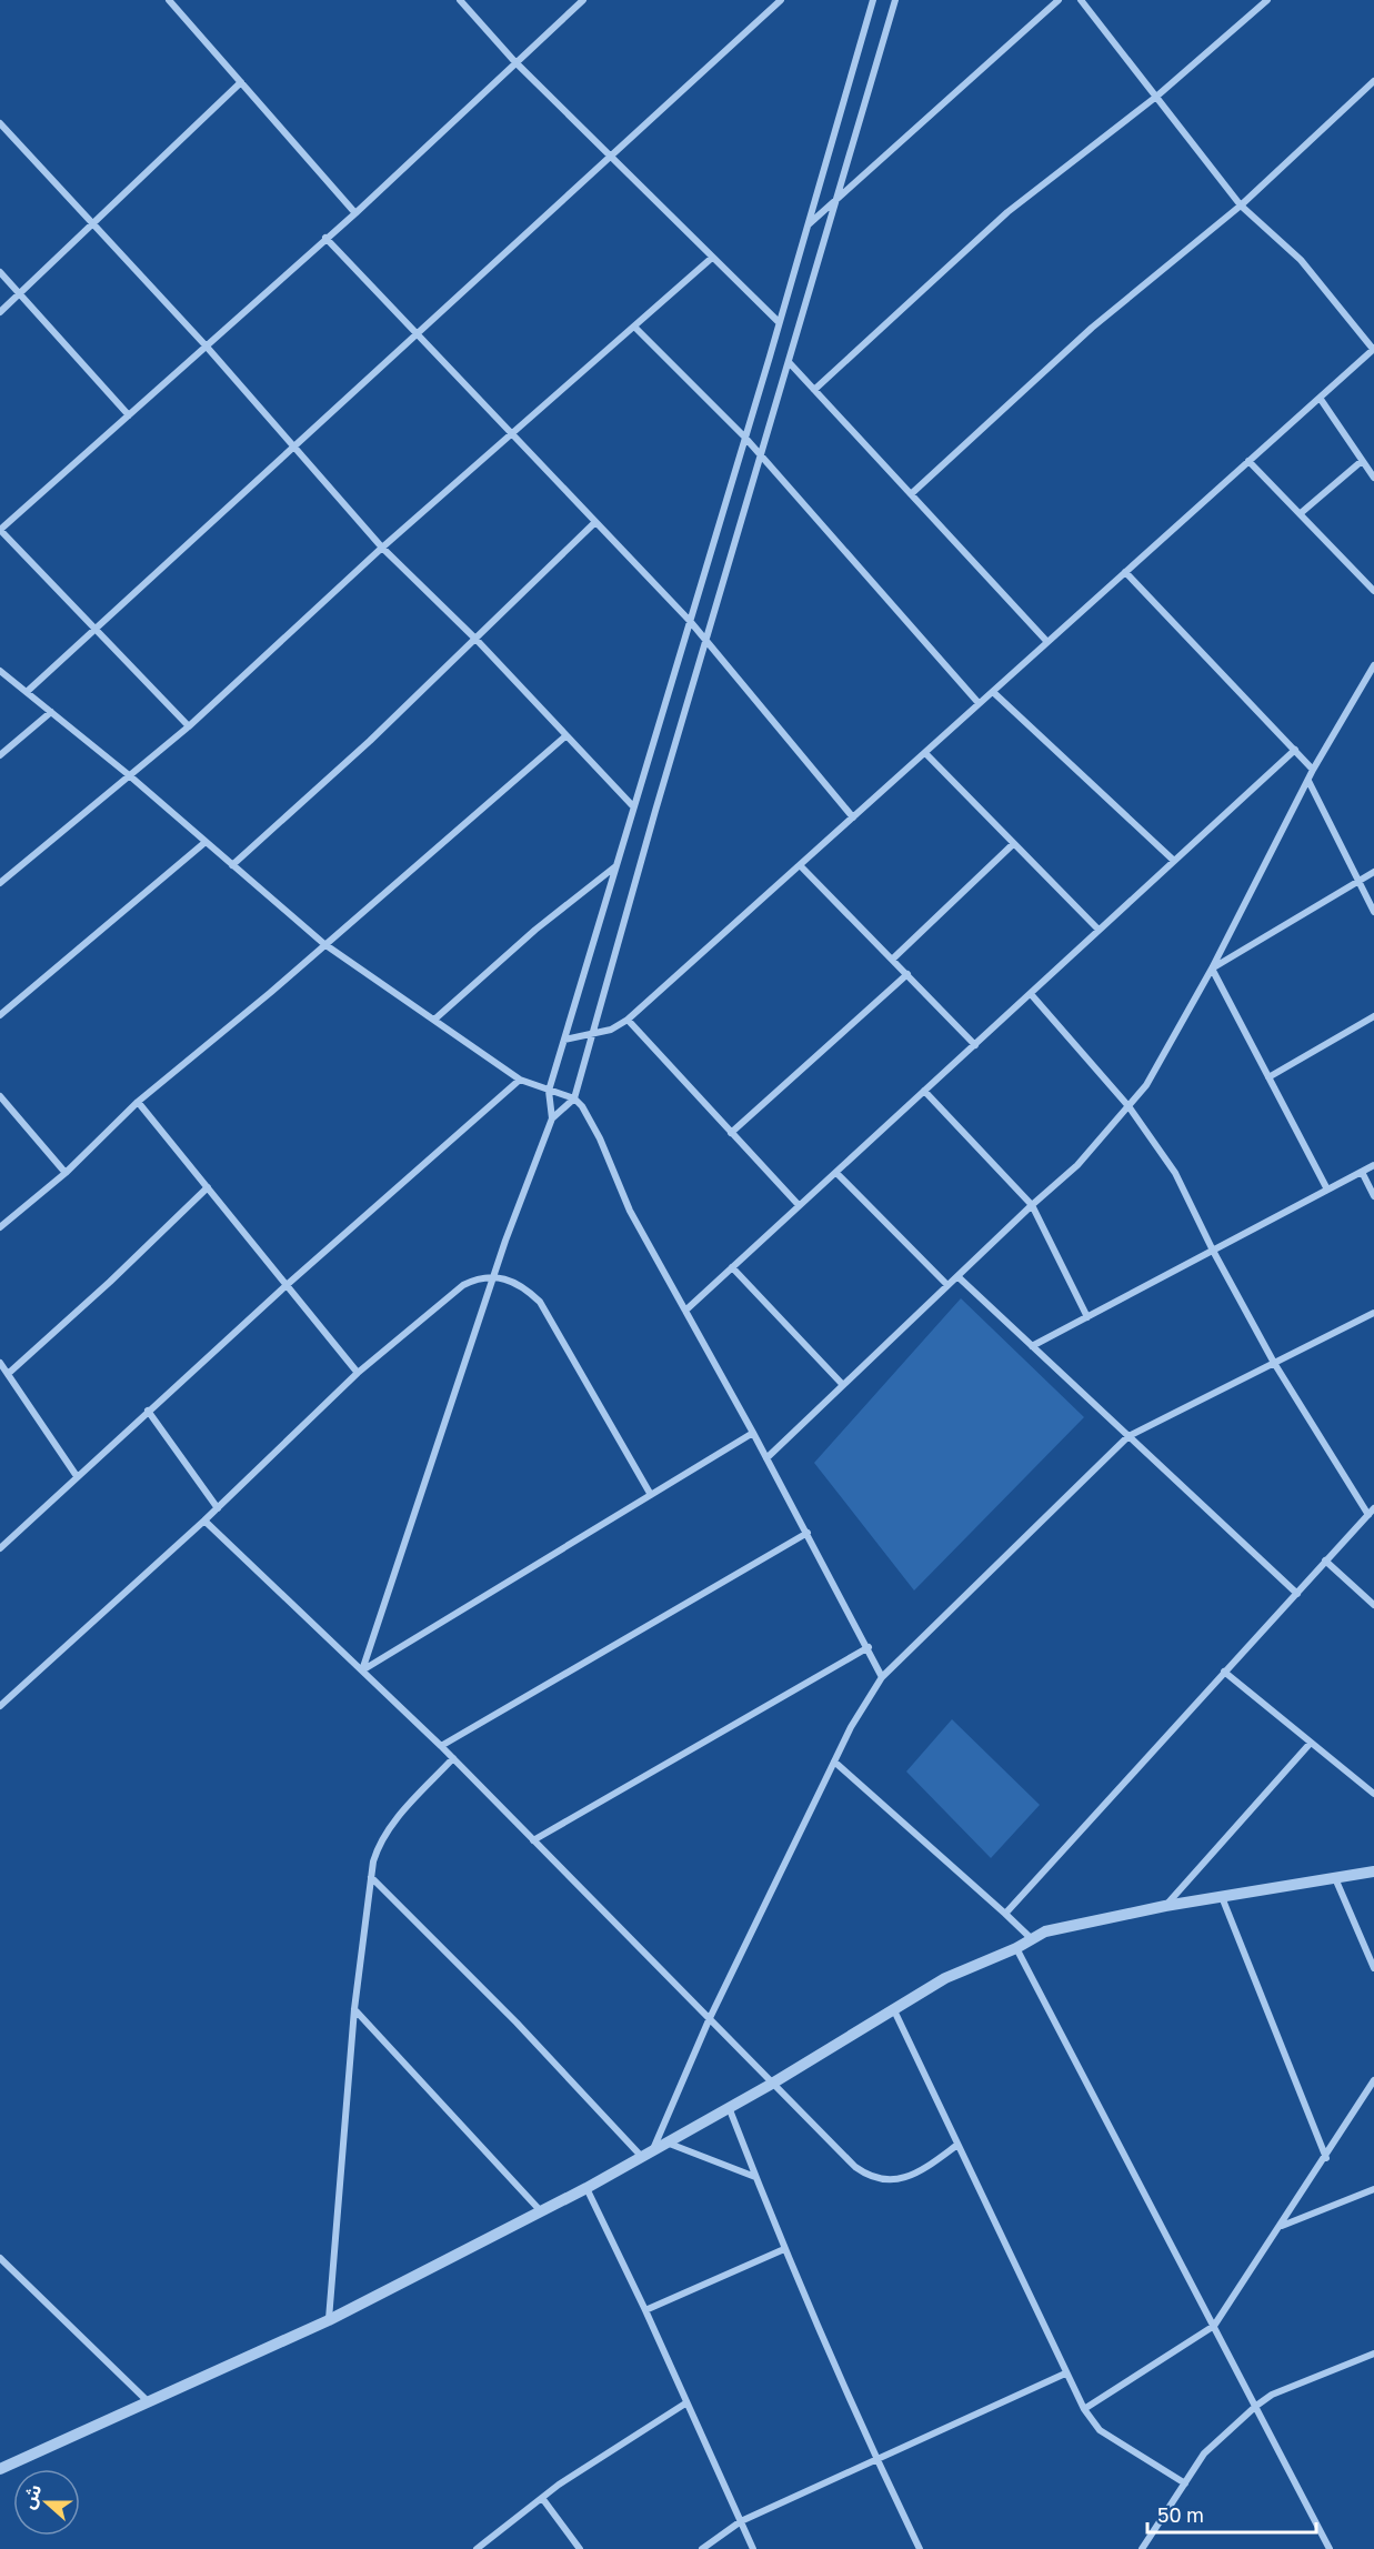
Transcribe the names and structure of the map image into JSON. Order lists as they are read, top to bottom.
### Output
{
  "scale_bar": "50 m",
  "north": "left"
}
